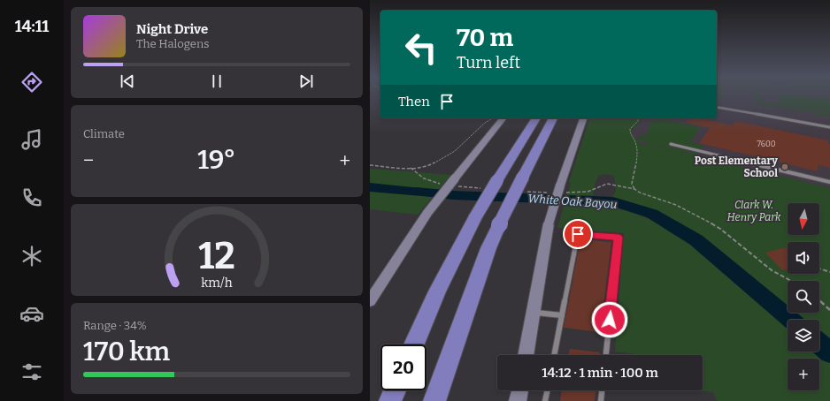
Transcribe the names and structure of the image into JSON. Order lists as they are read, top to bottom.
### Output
{
  "water": ["White Oak Bayou"],
  "parks": ["Clark W. Henry Park"],
  "places": ["Post Elementary School"],
  "house_numbers": ["7600"],
  "north": "bottom",
  "page": {
    "tabs": "14:11",
    "turn": ["70 m", "Turn left"],
    "song": ["Night Drive", "The Halogens"],
    "then": "Then",
    "tile": [
      "Climate",
      ["Range · 34%", "170 km"]
    ],
    "heat": ["−", "19°", "+"],
    "map_buttons": "+",
    "limit": "20",
    "trip": "14:12 · 1 min · 100 m",
    "gauge": ["12", "km/h"]
  }
}
